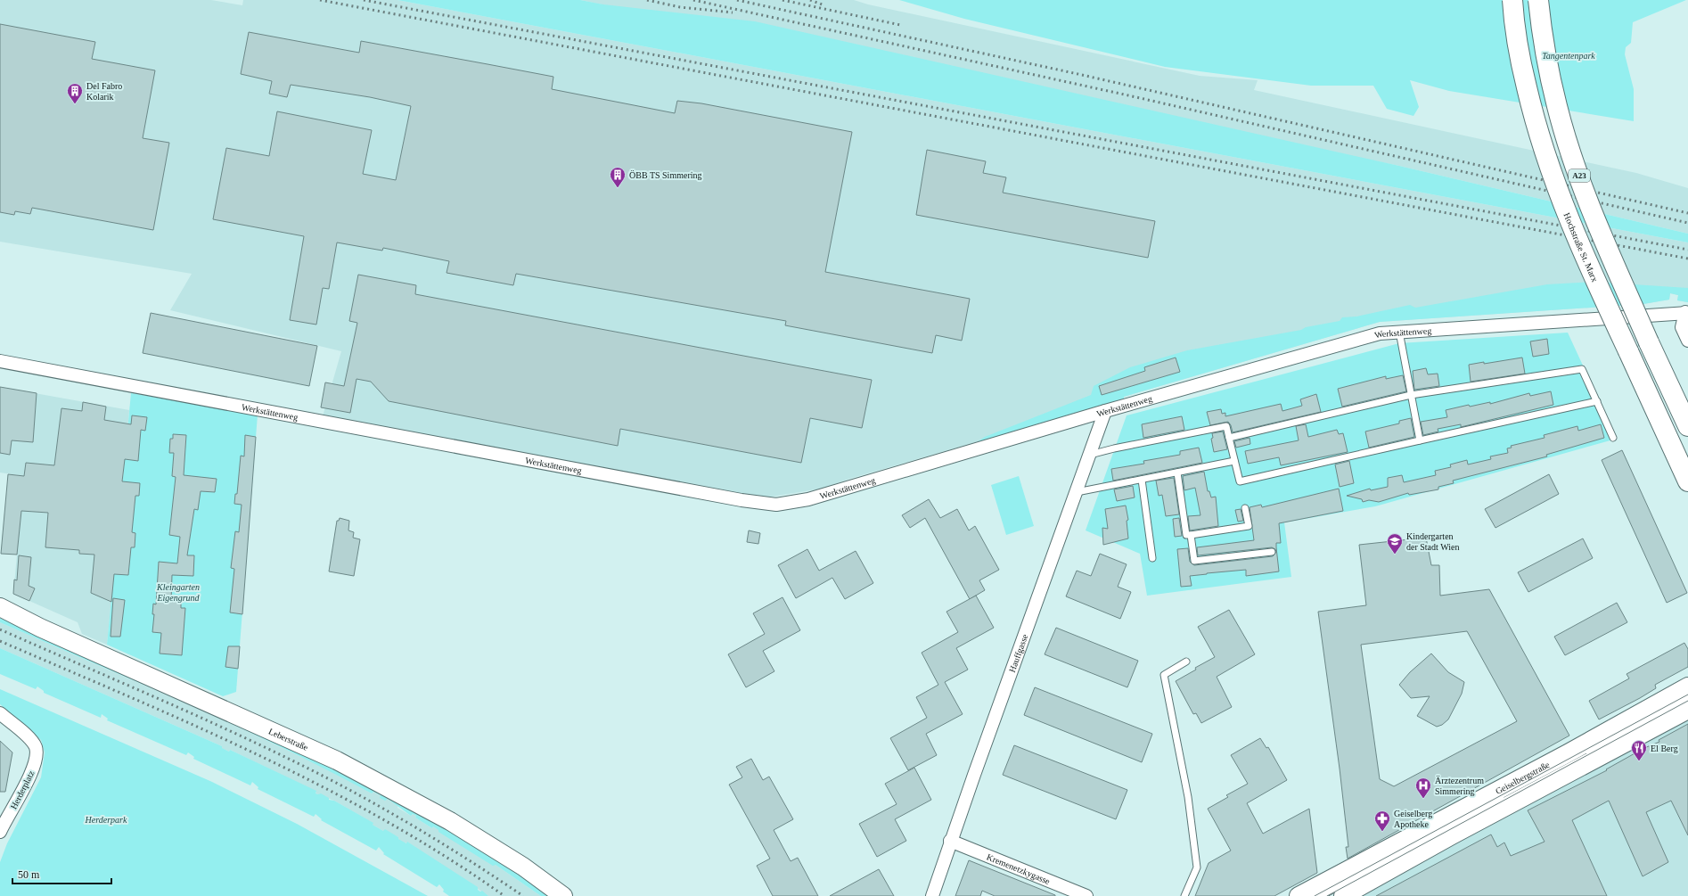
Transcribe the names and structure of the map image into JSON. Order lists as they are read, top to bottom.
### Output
{
  "streets": {
    "highway": ["A23", "Hochstraße St. Marx"],
    "main road": ["Leberstraße", "Geiselbergstraße"],
    "street": [
      "Werkstättenweg",
      "Hauffgasse",
      "Herderplatz",
      "Kremenetzkygasse"
    ]
  },
  "crossings": [
    ["Werkstättenweg", "Hauffgasse"],
    ["Hauffgasse", "Kremenetzkygasse"]
  ],
  "parks": ["Tangentenpark", "Kleingarten Eigengrund", "Herderpark"],
  "places": {
    "building": ["Del Fabro Kolarik", "ÖBB TS Simmering"],
    "school or university": ["Kindergarten der Stadt Wien"],
    "restaurant": ["El Berg"],
    "hospital": ["Ärztezentrum Simmering"],
    "pharmacy": ["Geiselberg Apotheke"]
  },
  "scale_bar": "50 m"
}
